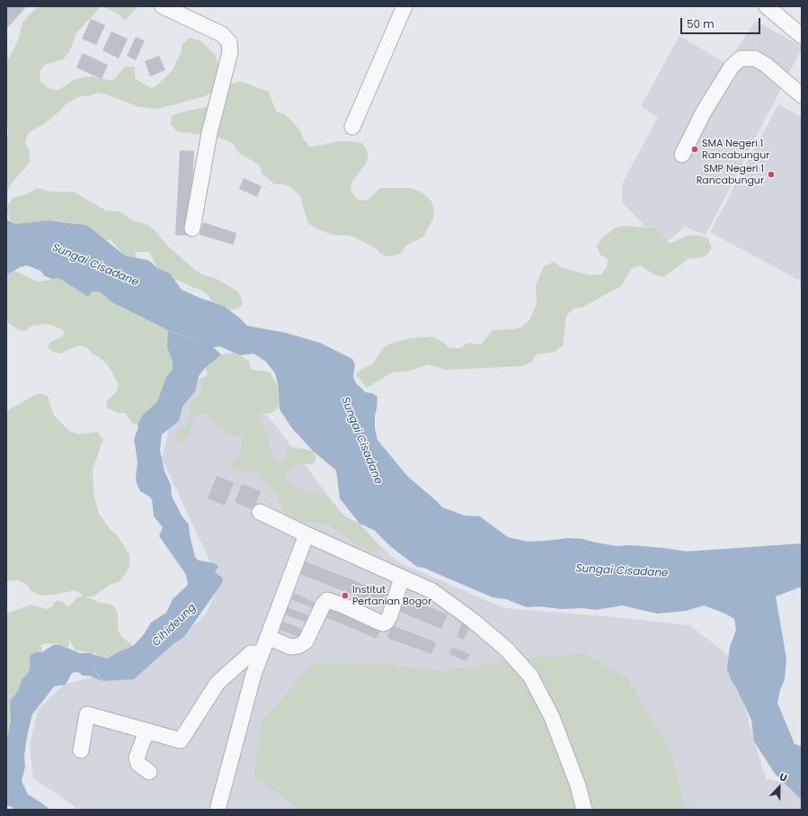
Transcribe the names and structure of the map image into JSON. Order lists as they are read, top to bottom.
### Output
{
  "water": ["Sungai Cisadane", "Cihideung"],
  "places": ["SMA Negeri 1 Rancabungur", "SMP Negeri 1 Rancabungur", "Institut Pertanian Bogor"],
  "scale_bar": "50 m",
  "north": "top"
}
